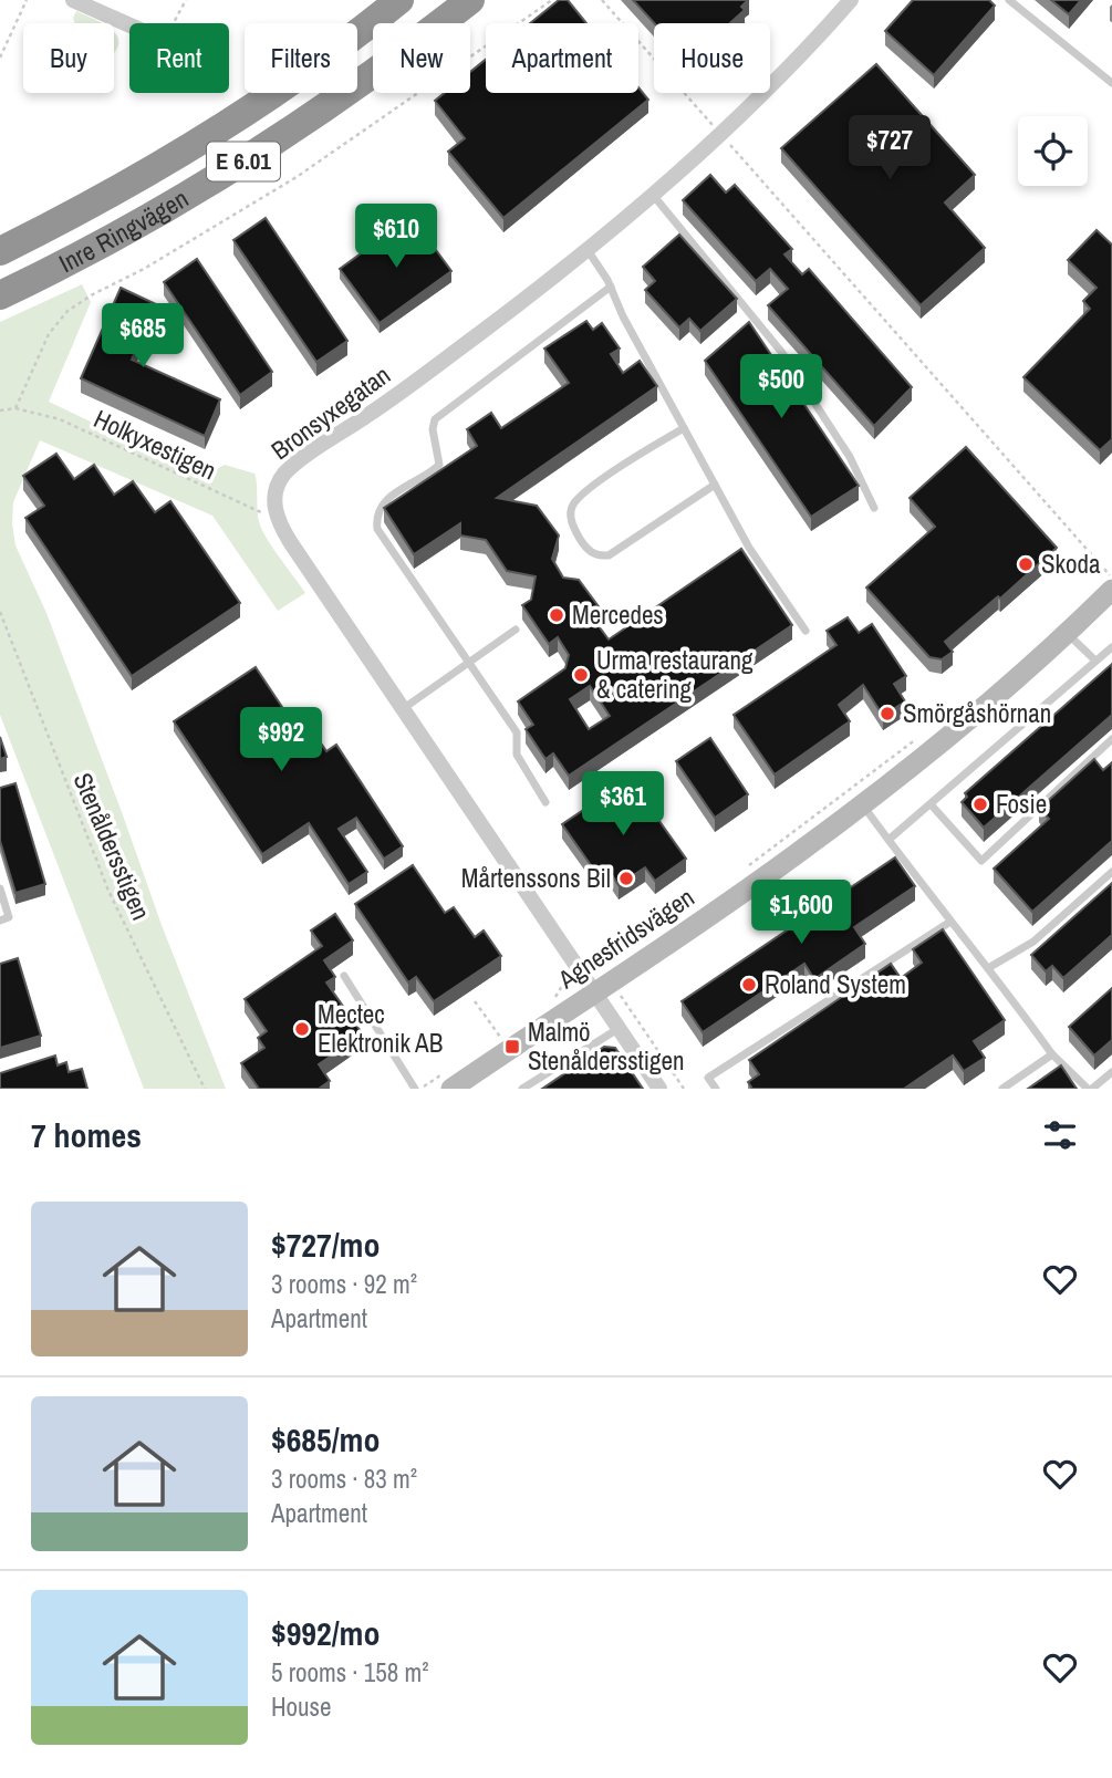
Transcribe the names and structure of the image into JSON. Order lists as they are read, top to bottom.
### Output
{
  "streets": {
    "highway": ["E 6.01", "Inre Ringvägen"],
    "main road": ["Agnesfridsvägen"],
    "street": ["Bronsyxegatan"],
    "path": ["Holkyxestigen", "Stenåldersstigen"]
  },
  "crossings": [
    ["Bronsyxegatan", "Holkyxestigen"]
  ],
  "places": {
    "other": [
      "Skoda",
      "Mercedes",
      "Urma restaurang & catering",
      "Smörgåshörnan",
      "Fosie",
      "Mårtenssons Bil",
      "Roland System",
      "Mectec Elektronik AB"
    ],
    "transit": ["Malmö Stenåldersstigen"]
  },
  "page": {
    "chip": [
      "Buy",
      "Rent",
      "Filters",
      "New",
      "Apartment",
      "House"
    ],
    "price": [
      "$727",
      "$610",
      "$685",
      "$500",
      "$992",
      "$361",
      "$1,600"
    ],
    "heading": "7 homes",
    "list": [
      {
        "name": "$727/mo",
        "note": "3 rooms · 92 m² · Apartment"
      },
      {
        "name": "$685/mo",
        "note": "3 rooms · 83 m² · Apartment"
      },
      {
        "name": "$992/mo",
        "note": "5 rooms · 158 m² · House"
      }
    ]
  }
}
